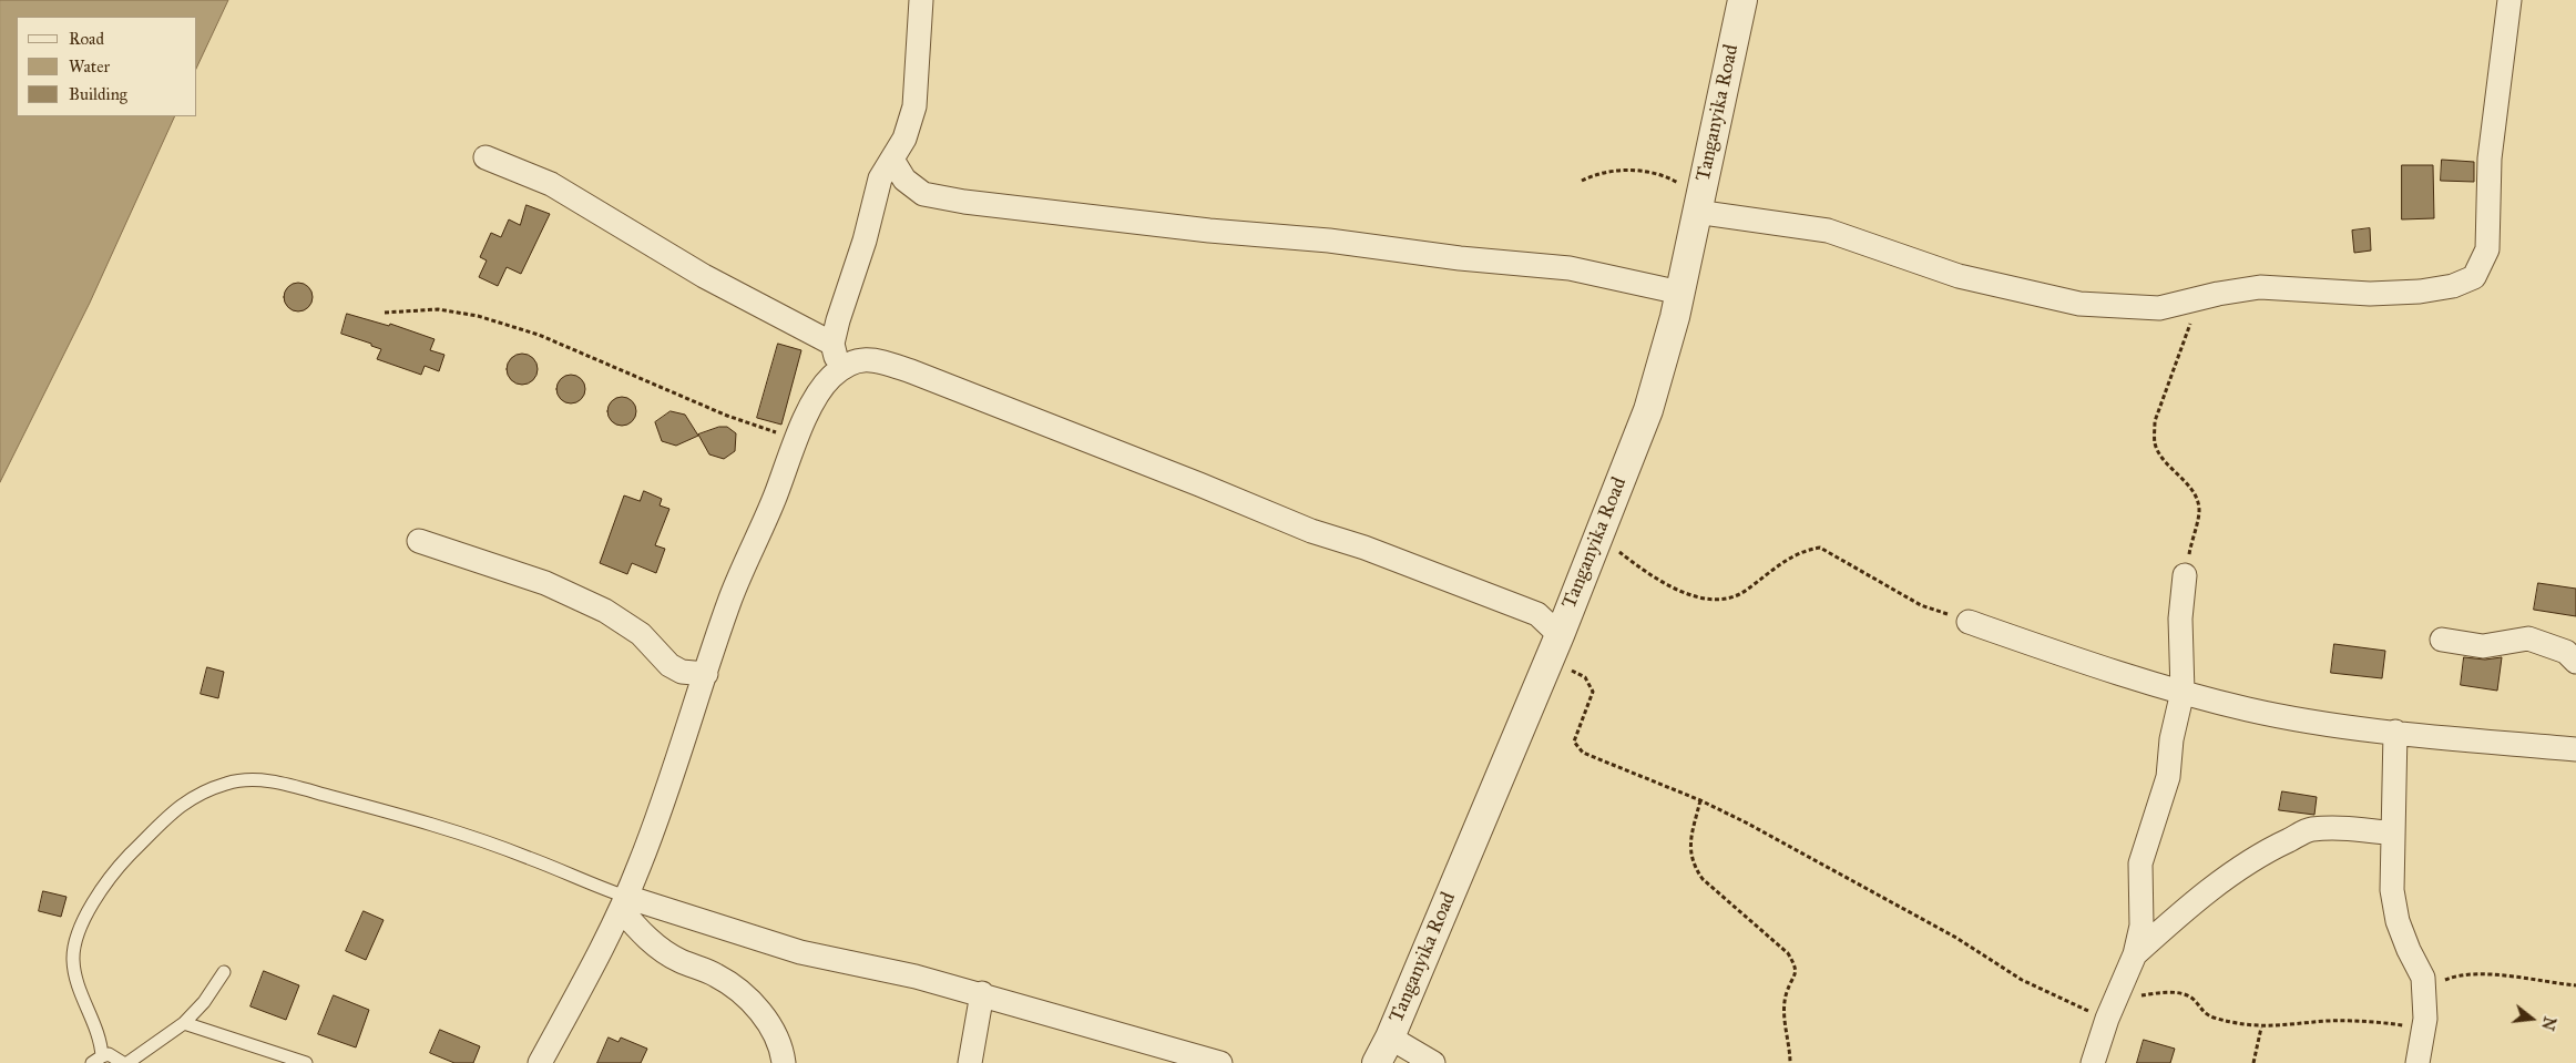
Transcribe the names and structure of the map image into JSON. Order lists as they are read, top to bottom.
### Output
{
  "streets": {
    "street": ["Tanganyika Road"]
  },
  "legend": ["Road", "Water", "Building"],
  "north": "right"
}
